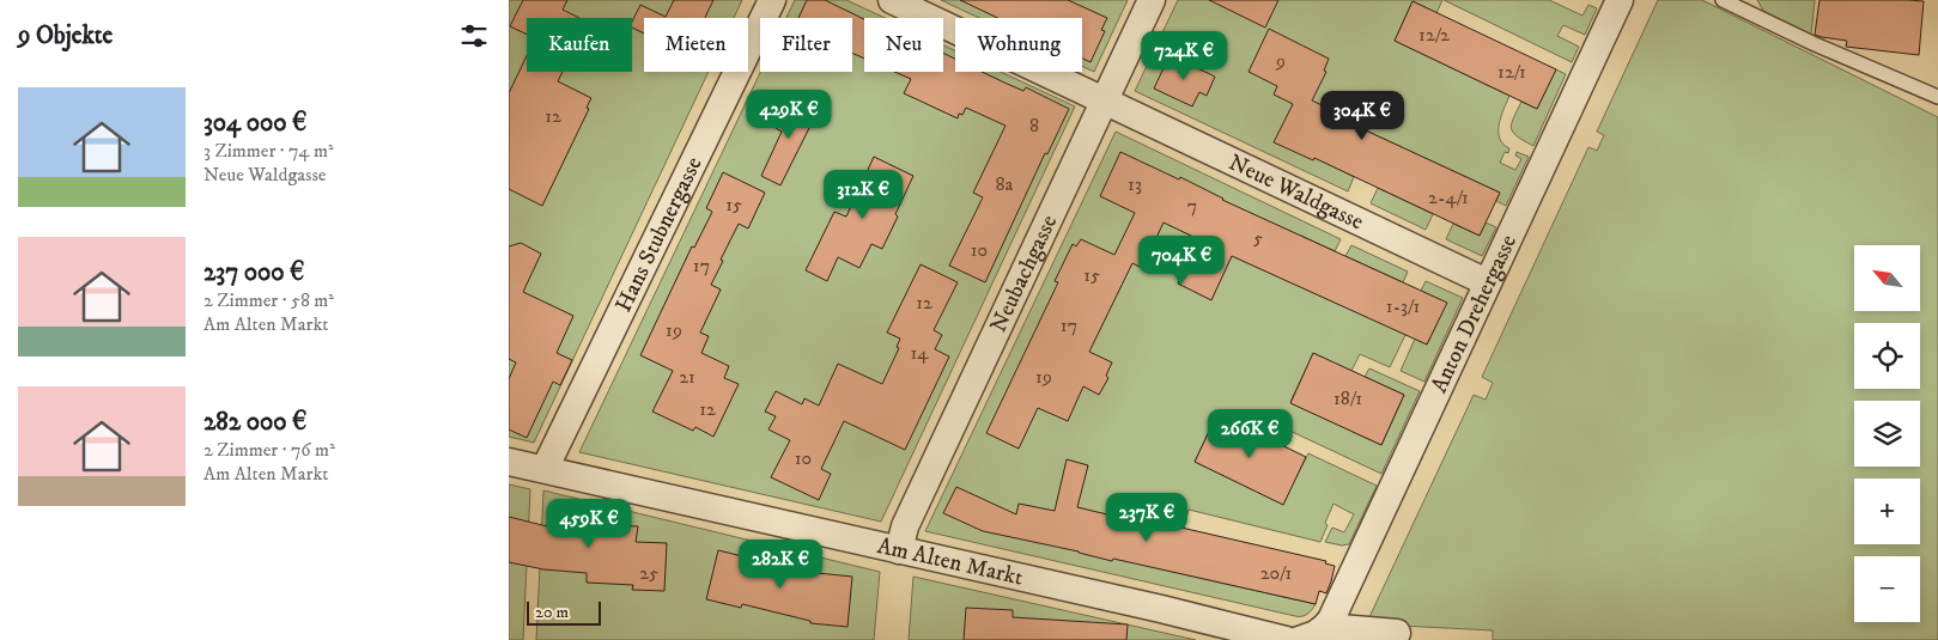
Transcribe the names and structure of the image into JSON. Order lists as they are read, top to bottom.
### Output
{
  "streets": {
    "street": [
      "Neue Waldgasse",
      "Hans Stubnergasse",
      "Neubachgasse",
      "Anton Drehergasse",
      "Am Alten Markt"
    ]
  },
  "crossings": [
    ["Neue Waldgasse", "Neubachgasse"],
    ["Neue Waldgasse", "Anton Drehergasse"],
    ["Hans Stubnergasse", "Am Alten Markt"],
    ["Neubachgasse", "Am Alten Markt"]
  ],
  "house_numbers": [
    "12/2",
    "9",
    "12/1",
    "12",
    "8",
    "8a",
    "13",
    "2-4/1",
    "15",
    "7",
    "5",
    "10",
    "17",
    "15",
    "12",
    "1-3/1",
    "17",
    "19",
    "14",
    "21",
    "19",
    "18/1",
    "12",
    "10",
    "25",
    "20/1"
  ],
  "scale_bar": "20 m",
  "north": "top left",
  "page": {
    "heading": "9 Objekte",
    "chip": [
      "Kaufen",
      "Mieten",
      "Filter",
      "Neu",
      "Wohnung"
    ],
    "price": [
      "724K €",
      "429K €",
      "304K €",
      "312K €",
      "704K €",
      "266K €",
      "237K €",
      "459K €",
      "282K €"
    ],
    "list": [
      {
        "name": "304 000 €",
        "note": "3 Zimmer · 74 m² · Neue Waldgasse"
      },
      {
        "name": "237 000 €",
        "note": "2 Zimmer · 58 m² · Am Alten Markt"
      },
      {
        "name": "282 000 €",
        "note": "2 Zimmer · 76 m² · Am Alten Markt"
      }
    ],
    "map_buttons": ["+", "−"],
    "scale": "20 m"
  }
}
